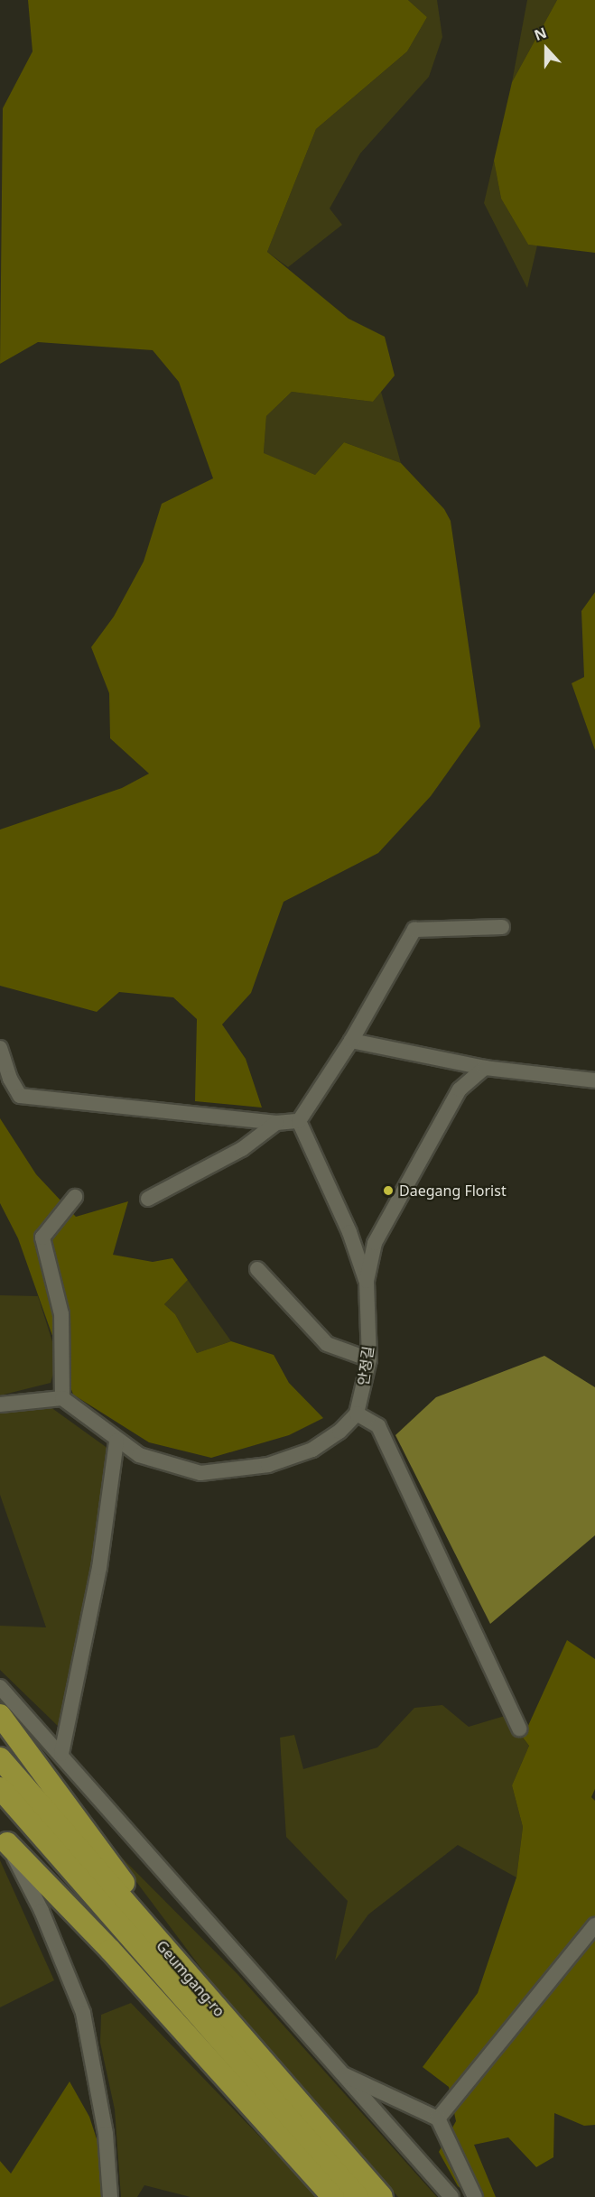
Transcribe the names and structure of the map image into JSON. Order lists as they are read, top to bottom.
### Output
{
  "streets": {
    "highway": ["Geumgang-ro"],
    "street": ["안정길"]
  },
  "places": ["Daegang Florist"],
  "north": "top"
}
